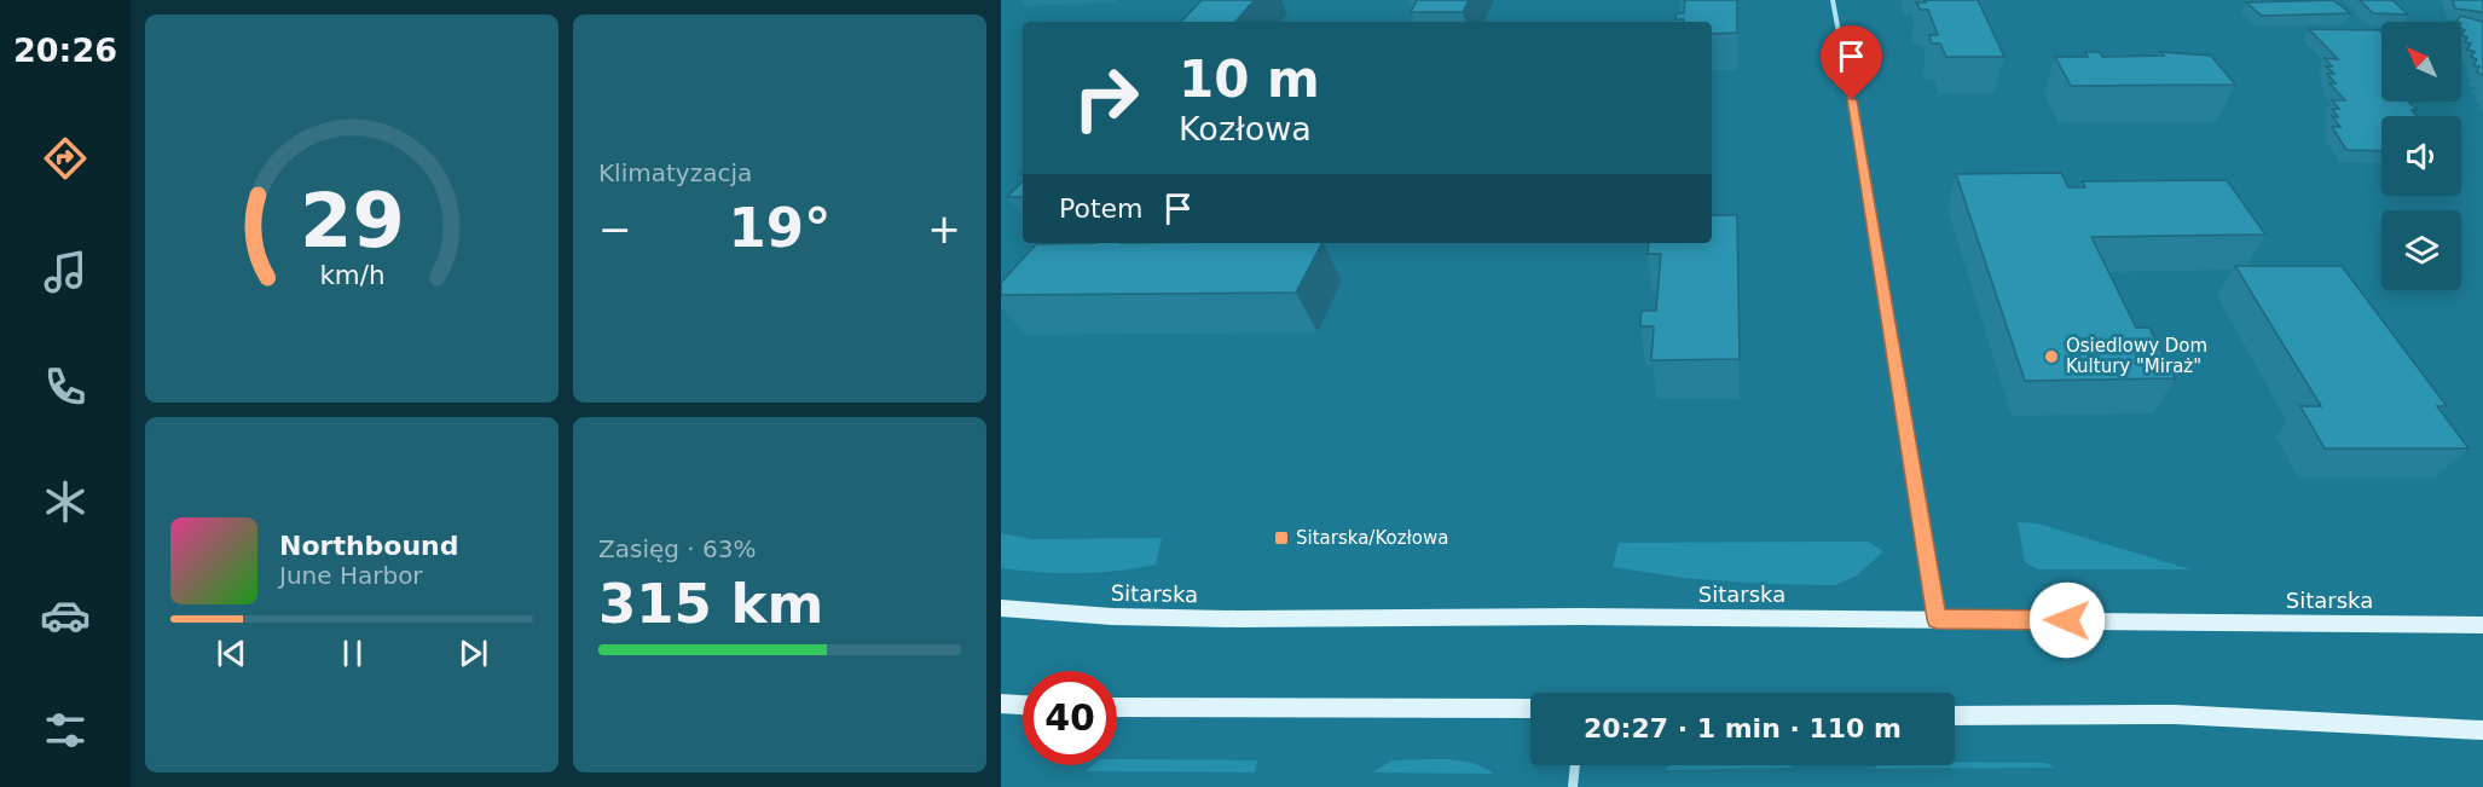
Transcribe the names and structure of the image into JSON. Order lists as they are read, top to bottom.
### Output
{
  "streets": {
    "street": ["Sitarska"]
  },
  "places": {
    "other": ["Osiedlowy Dom Kultury \"Miraż\""],
    "transit": ["Sitarska/Kozłowa"]
  },
  "north": "top left",
  "page": {
    "tabs": "20:26",
    "tile": [
      "Klimatyzacja",
      ["Zasięg · 63%", "315 km"]
    ],
    "turn": ["10 m", "Kozłowa"],
    "then": "Potem",
    "heat": ["−", "19°", "+"],
    "song": ["Northbound", "June Harbor"],
    "limit": "40",
    "trip": "20:27 · 1 min · 110 m",
    "gauge": ["29", "km/h"]
  }
}
